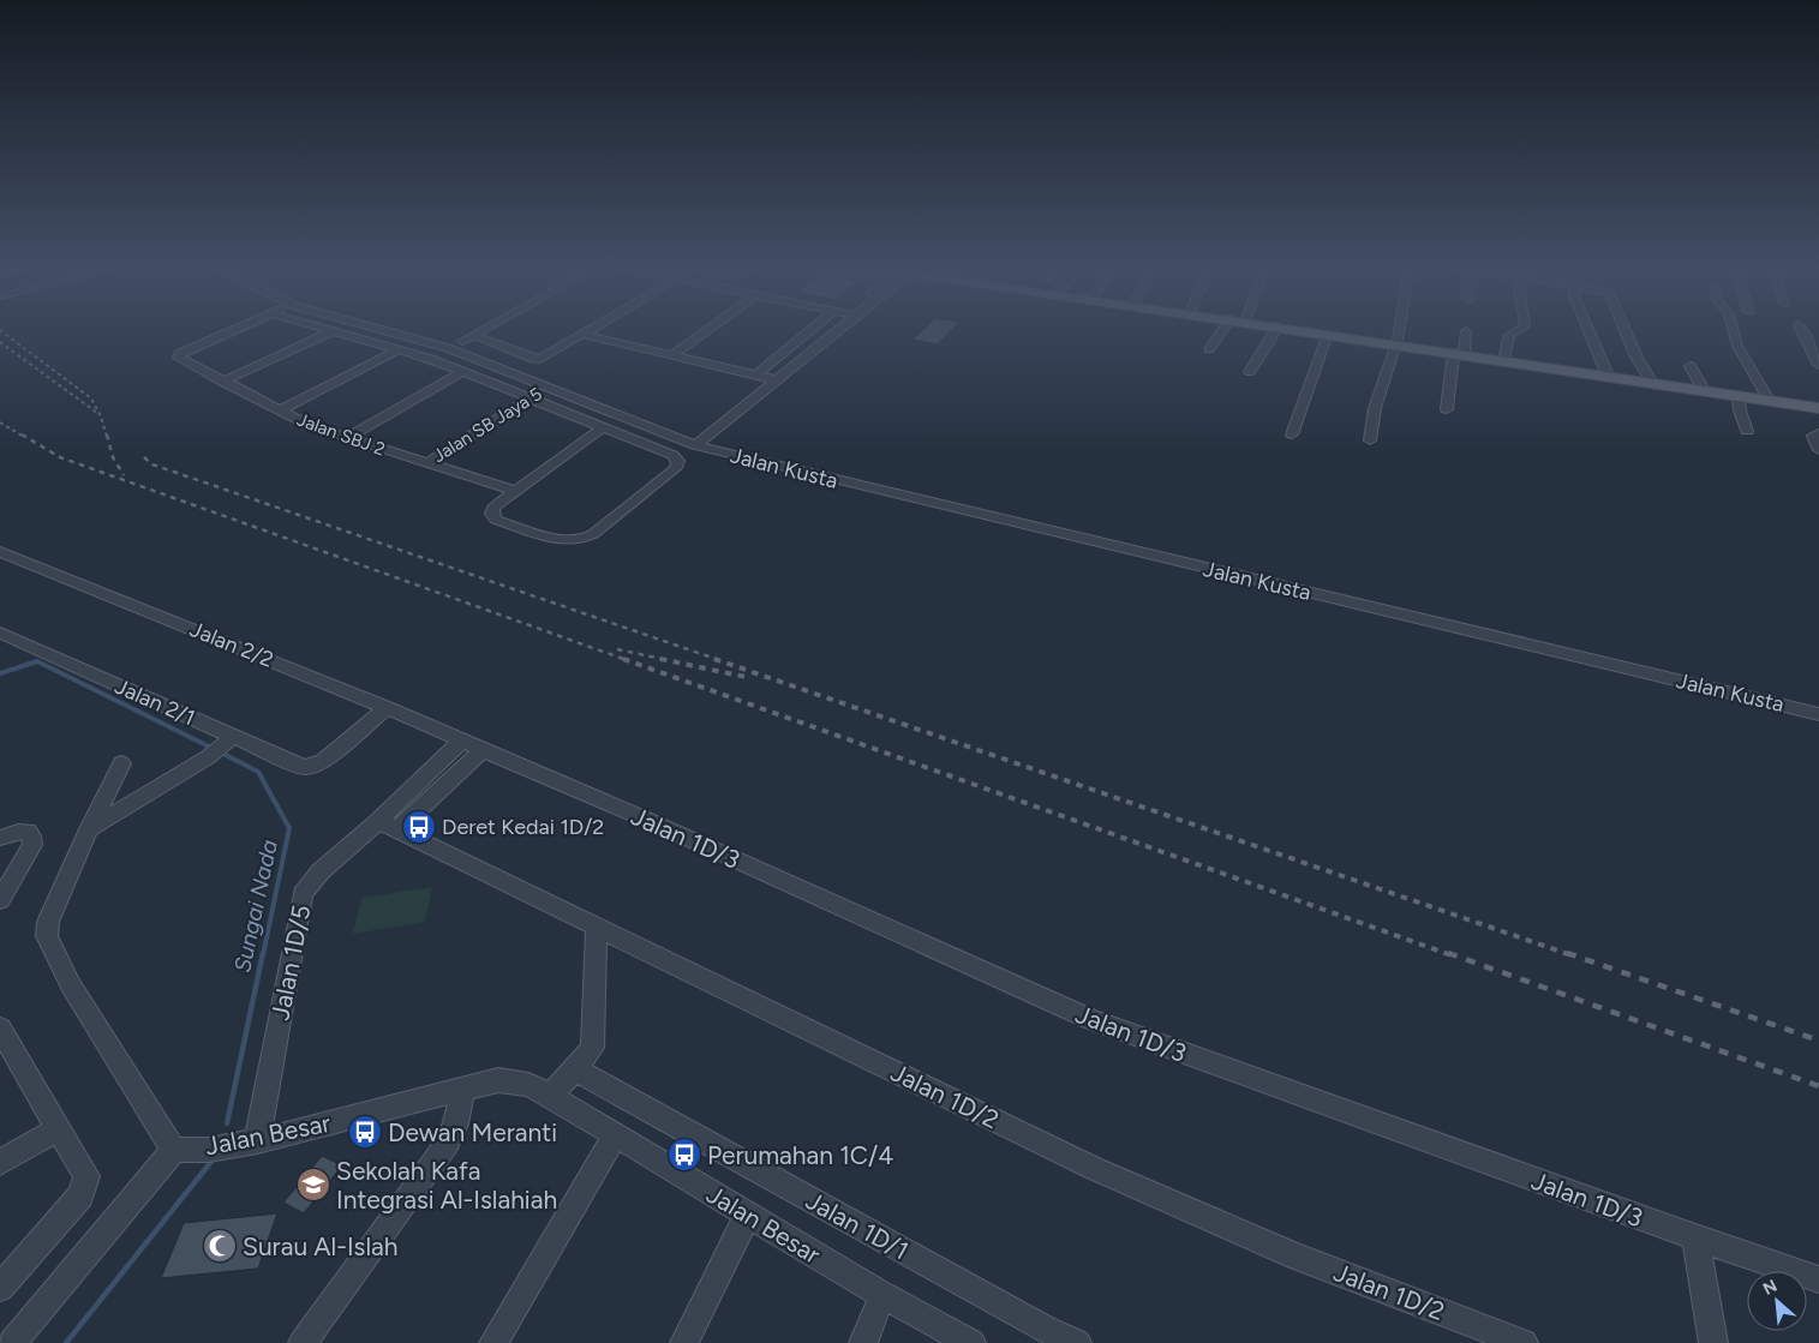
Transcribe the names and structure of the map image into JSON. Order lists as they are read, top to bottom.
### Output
{
  "streets": {
    "street": [
      "Jalan SB Jaya 5",
      "Jalan SBJ 2",
      "Jalan Kusta",
      "Jalan 2/2",
      "Jalan 2/1",
      "Jalan 1D/3",
      "Jalan 1D/5",
      "Jalan 1D/2",
      "Jalan Besar",
      "Jalan 1D/1"
    ]
  },
  "crossings": [
    ["Jalan SB Jaya 5", "Jalan SBJ 2"],
    ["Jalan SB Jaya 5", "Jalan Kusta"],
    ["Jalan 2/2", "Jalan 2/1"],
    ["Jalan 2/2", "Jalan 1D/3"],
    ["Jalan 2/2", "Jalan 1D/5"],
    ["Jalan 1D/3", "Jalan 1D/5"],
    ["Jalan 1D/5", "Jalan 1D/2"],
    ["Jalan 1D/5", "Jalan Besar"]
  ],
  "water": ["Sungai Nada"],
  "places": {
    "bus stop": ["Deret Kedai 1D/2", "Dewan Meranti", "Perumahan 1C/4"],
    "school or university": ["Sekolah Kafa Integrasi Al-Islahiah"],
    "mosque": ["Surau Al-Islah"]
  },
  "north": "top left"
}
